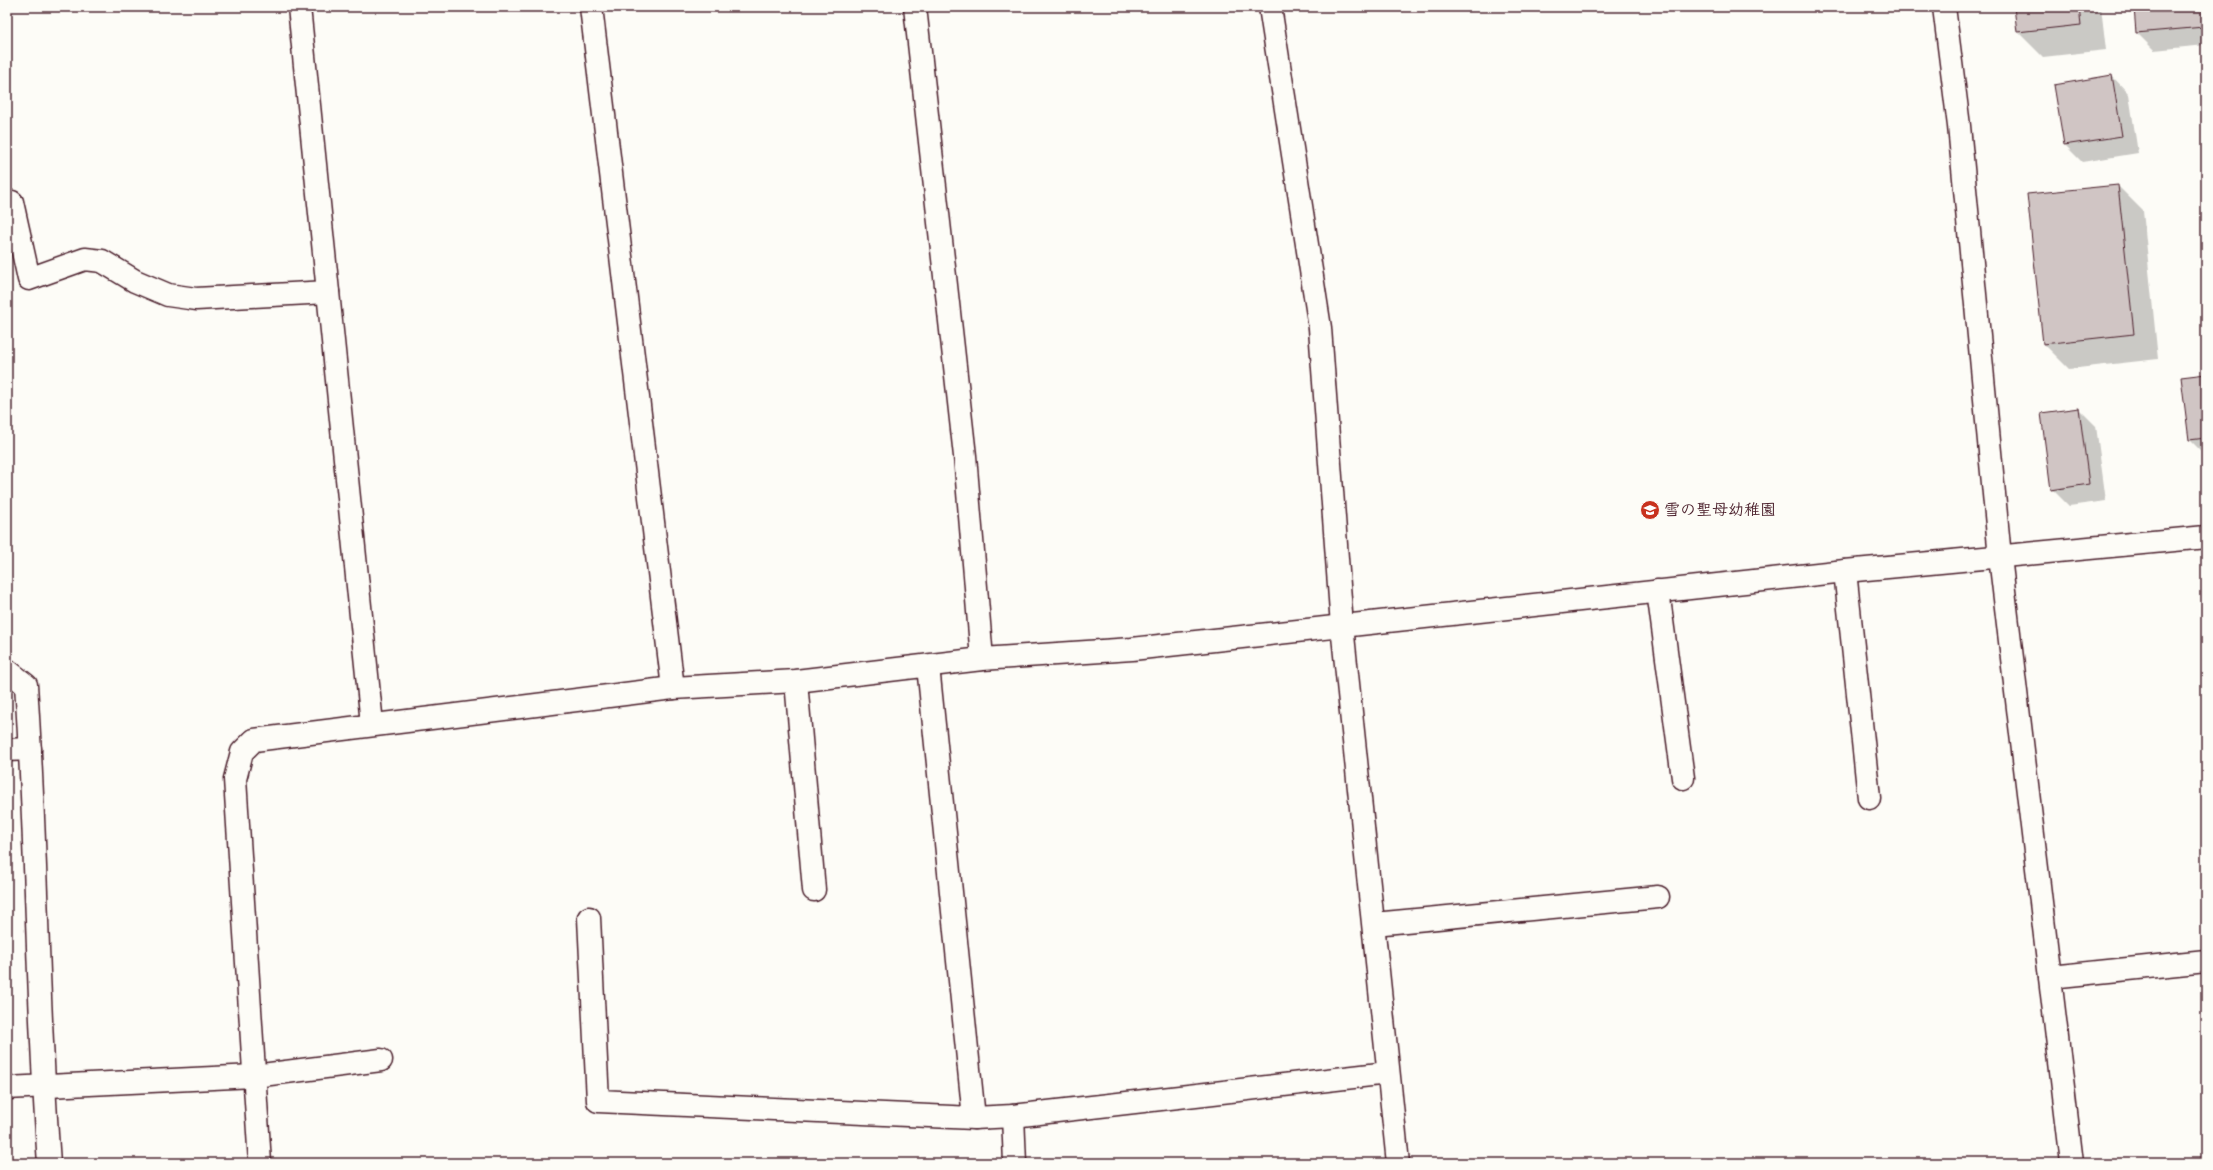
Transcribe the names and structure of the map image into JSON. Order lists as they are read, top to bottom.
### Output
{
  "places": {
    "school or university": ["雪の聖母幼稚園"]
  }
}
